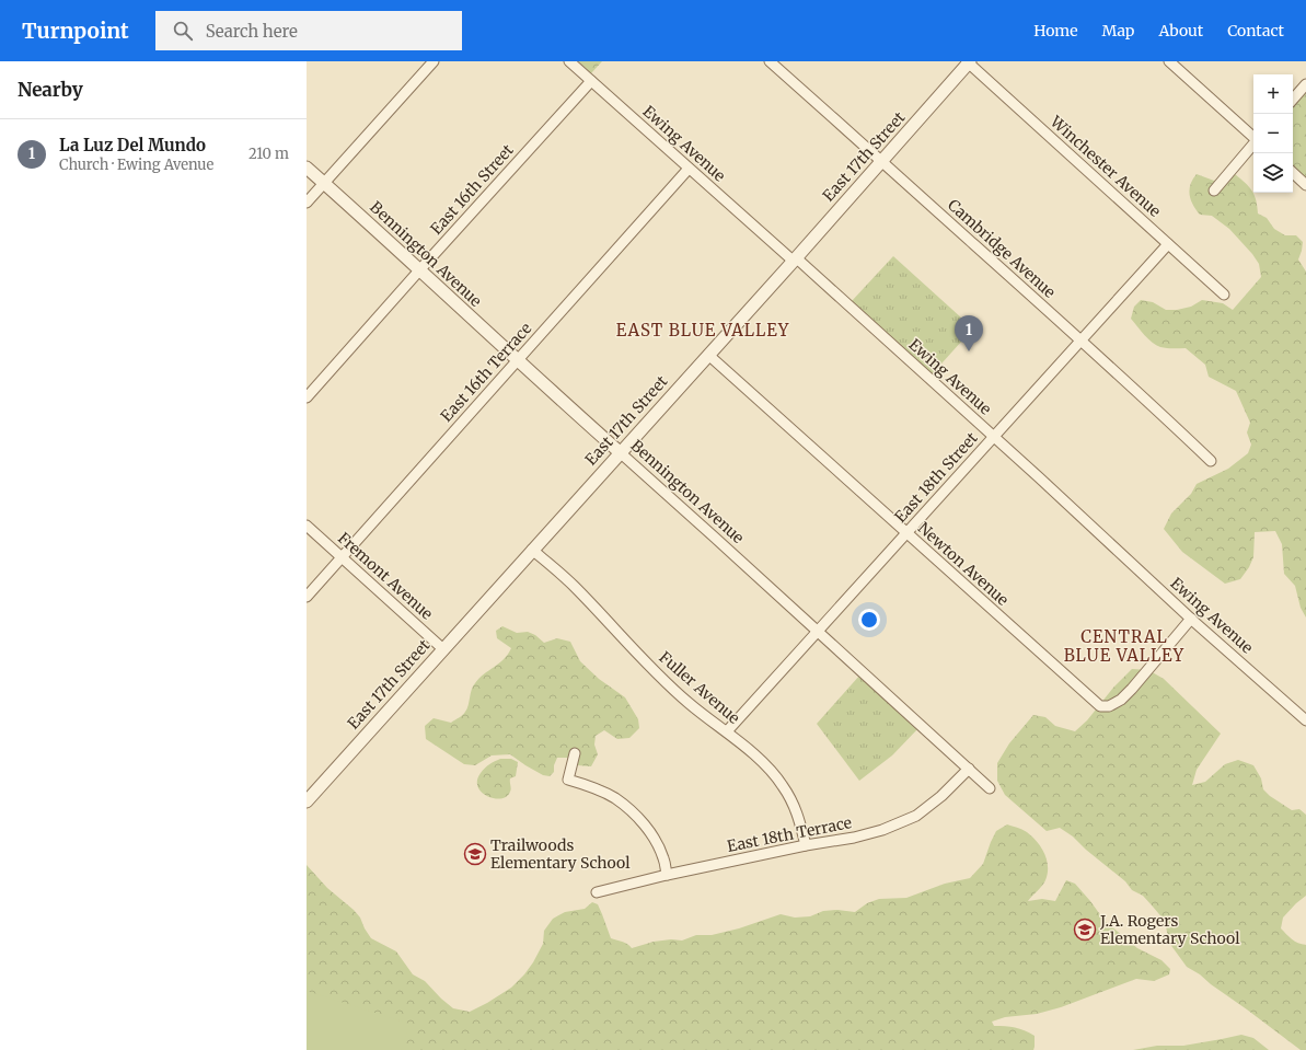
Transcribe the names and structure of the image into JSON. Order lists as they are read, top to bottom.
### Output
{
  "streets": {
    "street": [
      "Ewing Avenue",
      "East 17th Street",
      "Winchester Avenue",
      "East 16th Street",
      "Cambridge Avenue",
      "Bennington Avenue",
      "East 16th Terrace",
      "East 18th Street",
      "Newton Avenue",
      "Fremont Avenue",
      "Fuller Avenue",
      "East 18th Terrace"
    ]
  },
  "crossings": [
    ["Ewing Avenue", "East 17th Street"],
    ["Ewing Avenue", "East 16th Street"],
    ["Ewing Avenue", "East 16th Terrace"],
    ["Ewing Avenue", "East 18th Street"],
    ["Ewing Avenue", "Newton Avenue"],
    ["East 17th Street", "Winchester Avenue"],
    ["East 17th Street", "Cambridge Avenue"],
    ["East 17th Street", "Bennington Avenue"],
    ["East 17th Street", "Newton Avenue"],
    ["East 17th Street", "Fremont Avenue"],
    ["East 17th Street", "Fuller Avenue"],
    ["Winchester Avenue", "East 18th Street"],
    ["East 16th Street", "Bennington Avenue"],
    ["Cambridge Avenue", "East 18th Street"],
    ["Bennington Avenue", "East 16th Terrace"],
    ["Bennington Avenue", "East 18th Street"],
    ["Bennington Avenue", "East 18th Terrace"],
    ["East 16th Terrace", "Fremont Avenue"],
    ["East 18th Street", "Newton Avenue"],
    ["East 18th Street", "Fuller Avenue"],
    ["Fuller Avenue", "East 18th Terrace"]
  ],
  "districts": ["EAST BLUE VALLEY", "CENTRAL BLUE VALLEY"],
  "places": {
    "school or university": ["Trailwoods Elementary School", "J.A. Rogers Elementary School"]
  },
  "page": {
    "header": "Turnpoint",
    "search": "Search here",
    "nav": [
      "Home",
      "Map",
      "About",
      "Contact"
    ],
    "heading": "Nearby",
    "map_buttons": ["+", "−"],
    "list": [
      {
        "mark": "1",
        "name": "La Luz Del Mundo",
        "note": "Church · Ewing Avenue",
        "value": "210 m"
      }
    ],
    "pins": "1"
  }
}
